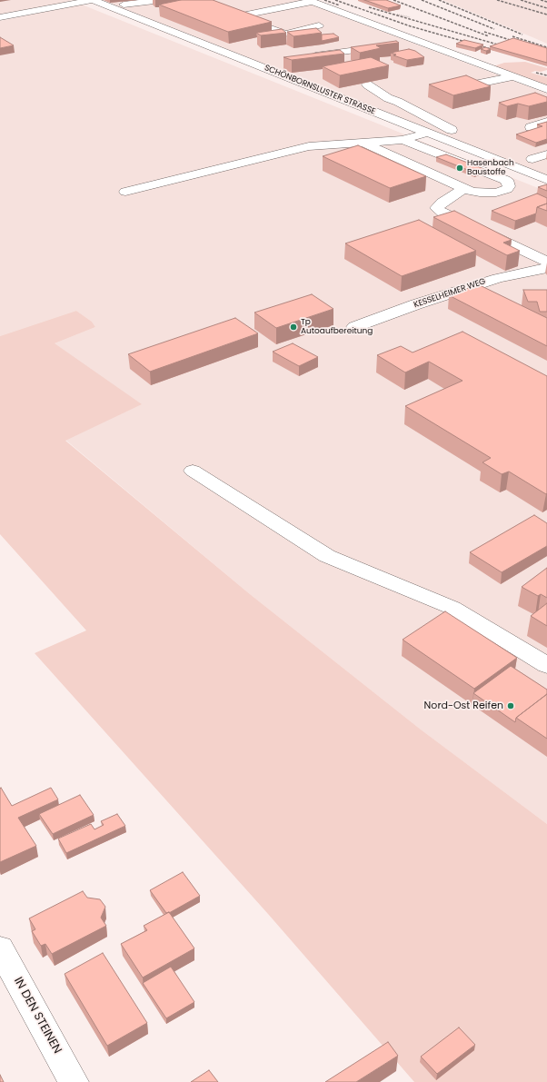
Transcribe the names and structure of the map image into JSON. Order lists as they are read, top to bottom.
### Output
{
  "streets": {
    "street": ["SCHÖNBORNSLUSTER STRASSE", "KESSELHEIMER WEG", "IN DEN STEINEN"]
  },
  "places": ["Hasenbach Baustoffe", "Tp Autoaufbereitung", "Nord-Ost Reifen"]
}
